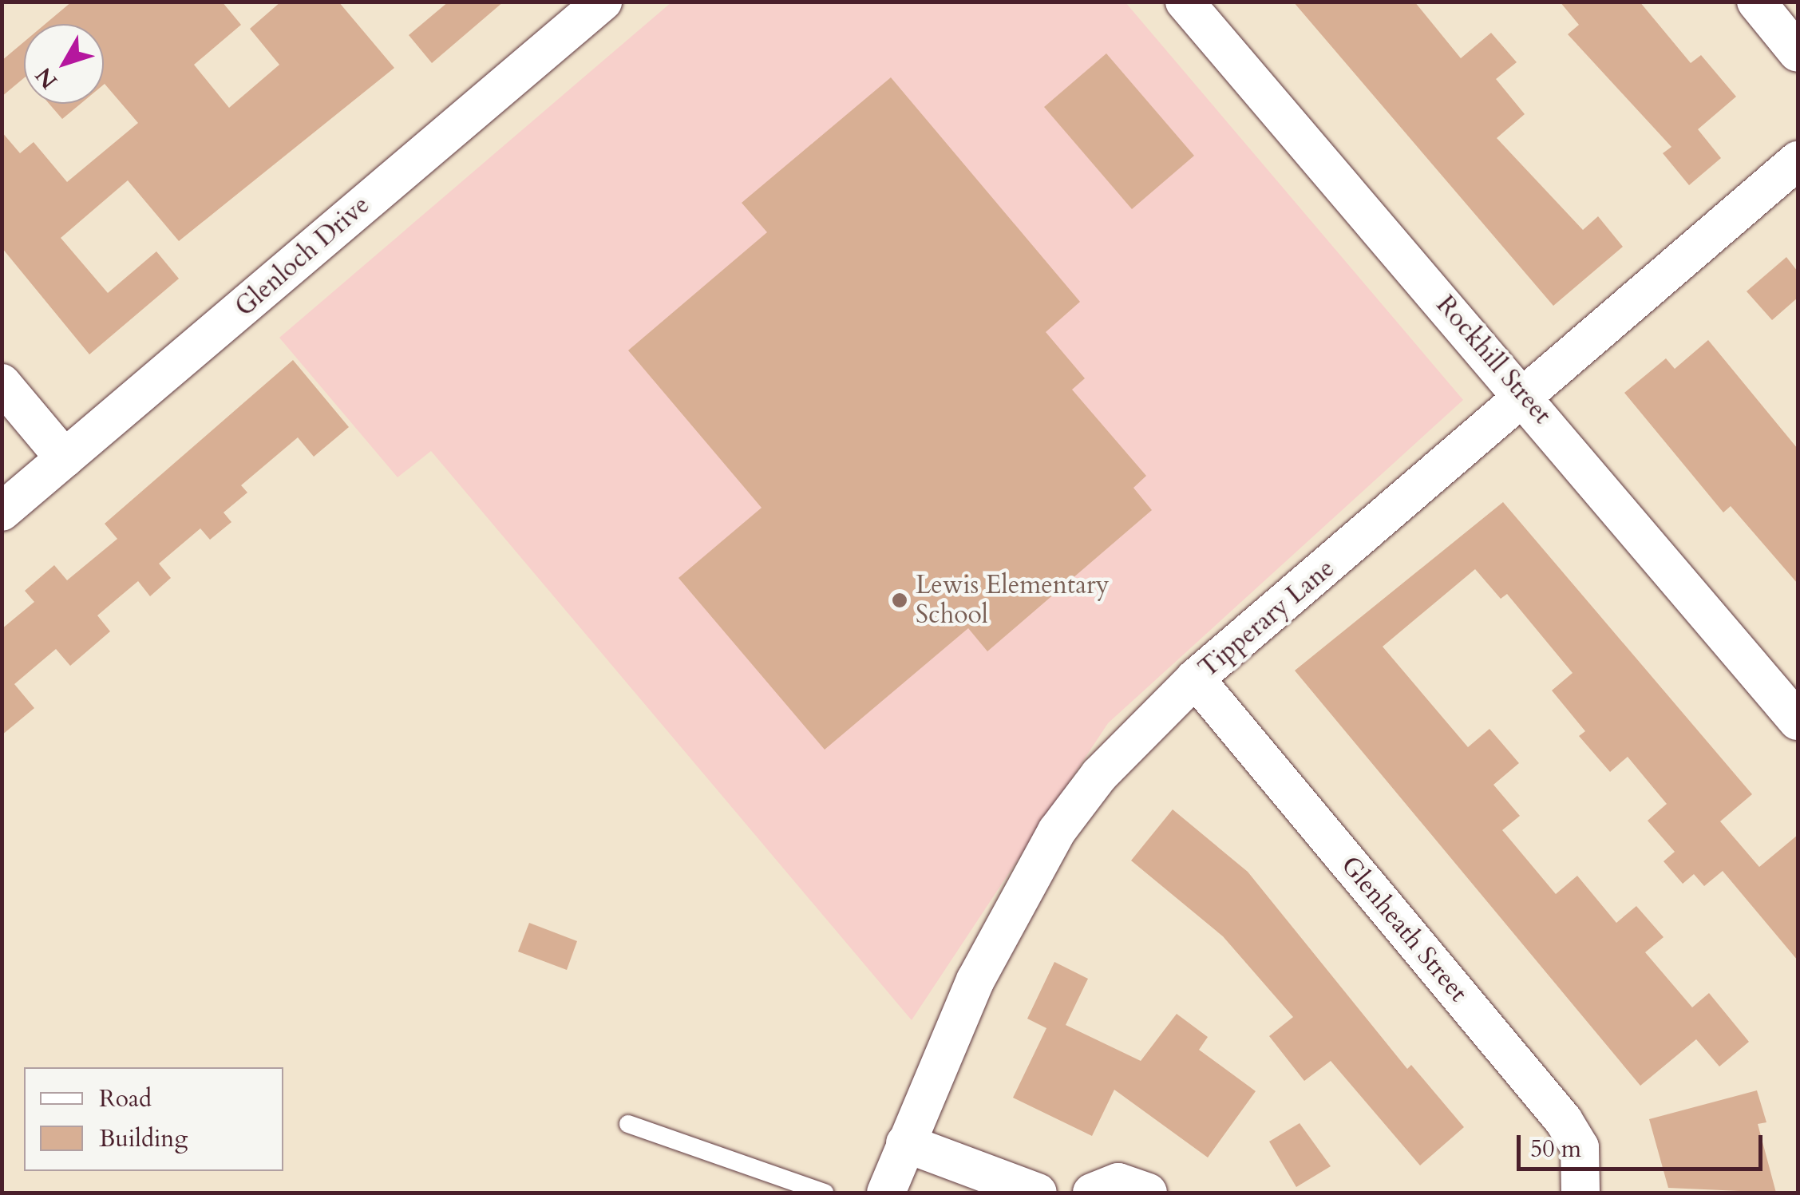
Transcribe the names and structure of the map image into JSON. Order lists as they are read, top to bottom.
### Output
{
  "streets": {
    "street": [
      "Glenloch Drive",
      "Rockhill Street",
      "Tipperary Lane",
      "Glenheath Street"
    ]
  },
  "crossings": [
    ["Rockhill Street", "Tipperary Lane"],
    ["Tipperary Lane", "Glenheath Street"]
  ],
  "places": ["Lewis Elementary School"],
  "legend": ["Road", "Building"],
  "scale_bar": "50 m",
  "north": "bottom left"
}
